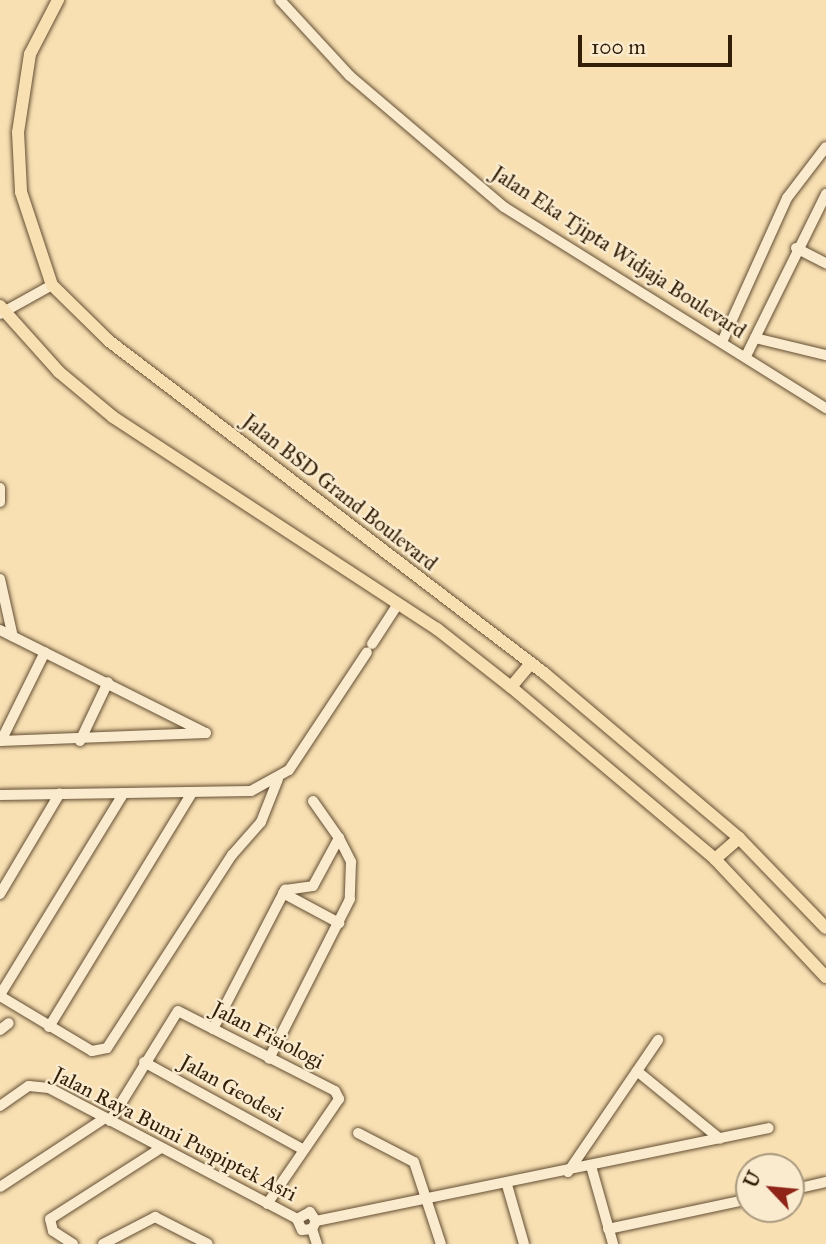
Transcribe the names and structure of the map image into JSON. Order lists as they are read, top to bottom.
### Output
{
  "streets": {
    "main road": ["Jalan BSD Grand Boulevard"],
    "street": [
      "Jalan Eka Tjipta Widjaja Boulevard",
      "Jalan Fisiologi",
      "Jalan Geodesi",
      "Jalan Raya Bumi Puspiptek Asri"
    ]
  },
  "crossings": [
    ["Jalan Fisiologi", "Jalan Geodesi"],
    ["Jalan Fisiologi", "Jalan Raya Bumi Puspiptek Asri"]
  ],
  "scale_bar": "100 m",
  "north": "top left"
}
